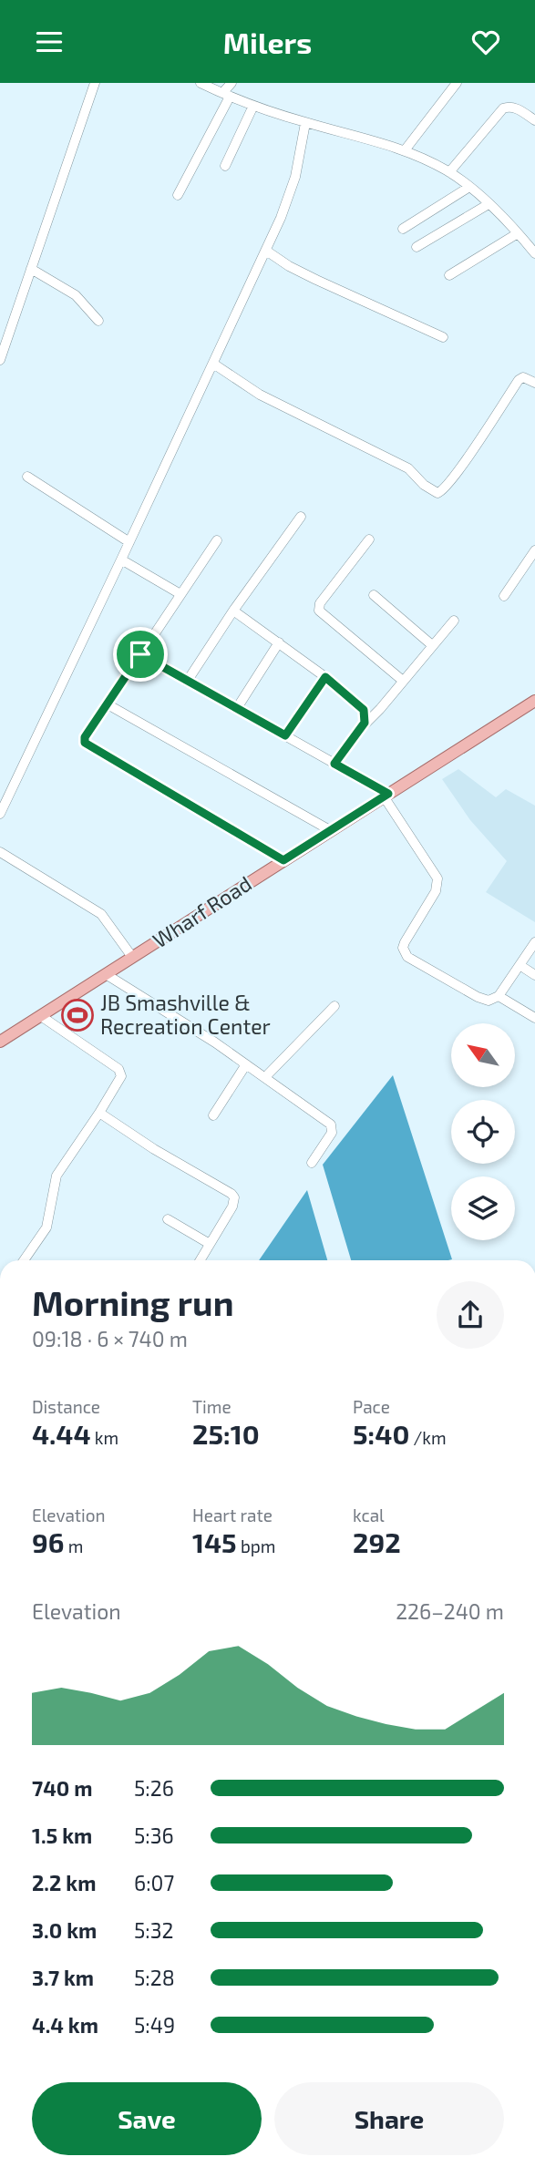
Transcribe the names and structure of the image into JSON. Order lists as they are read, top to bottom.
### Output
{
  "streets": {
    "main road": ["Wharf Road"]
  },
  "places": {
    "sports": ["JB Smashville & Recreation Center"]
  },
  "north": "top left",
  "page": {
    "header": "Milers",
    "heading": ["Morning run", "09:18 · 6 × 740 m"],
    "stats": [
      ["Distance", "4.44 km"],
      ["Time", "25:10"],
      ["Pace", "5:40 /km"],
      ["Elevation", "96 m"],
      ["Heart rate", "145 bpm"],
      ["kcal", "292"]
    ],
    "chart": ["Elevation", "226–240 m"],
    "list": [
      {
        "name": "740 m",
        "note": "5:26"
      },
      {
        "name": "1.5 km",
        "note": "5:36"
      },
      {
        "name": "2.2 km",
        "note": "6:07"
      },
      {
        "name": "3.0 km",
        "note": "5:32"
      },
      {
        "name": "3.7 km",
        "note": "5:28"
      },
      {
        "name": "4.4 km",
        "note": "5:49"
      }
    ],
    "buttons": ["Save", "Share"]
  }
}
